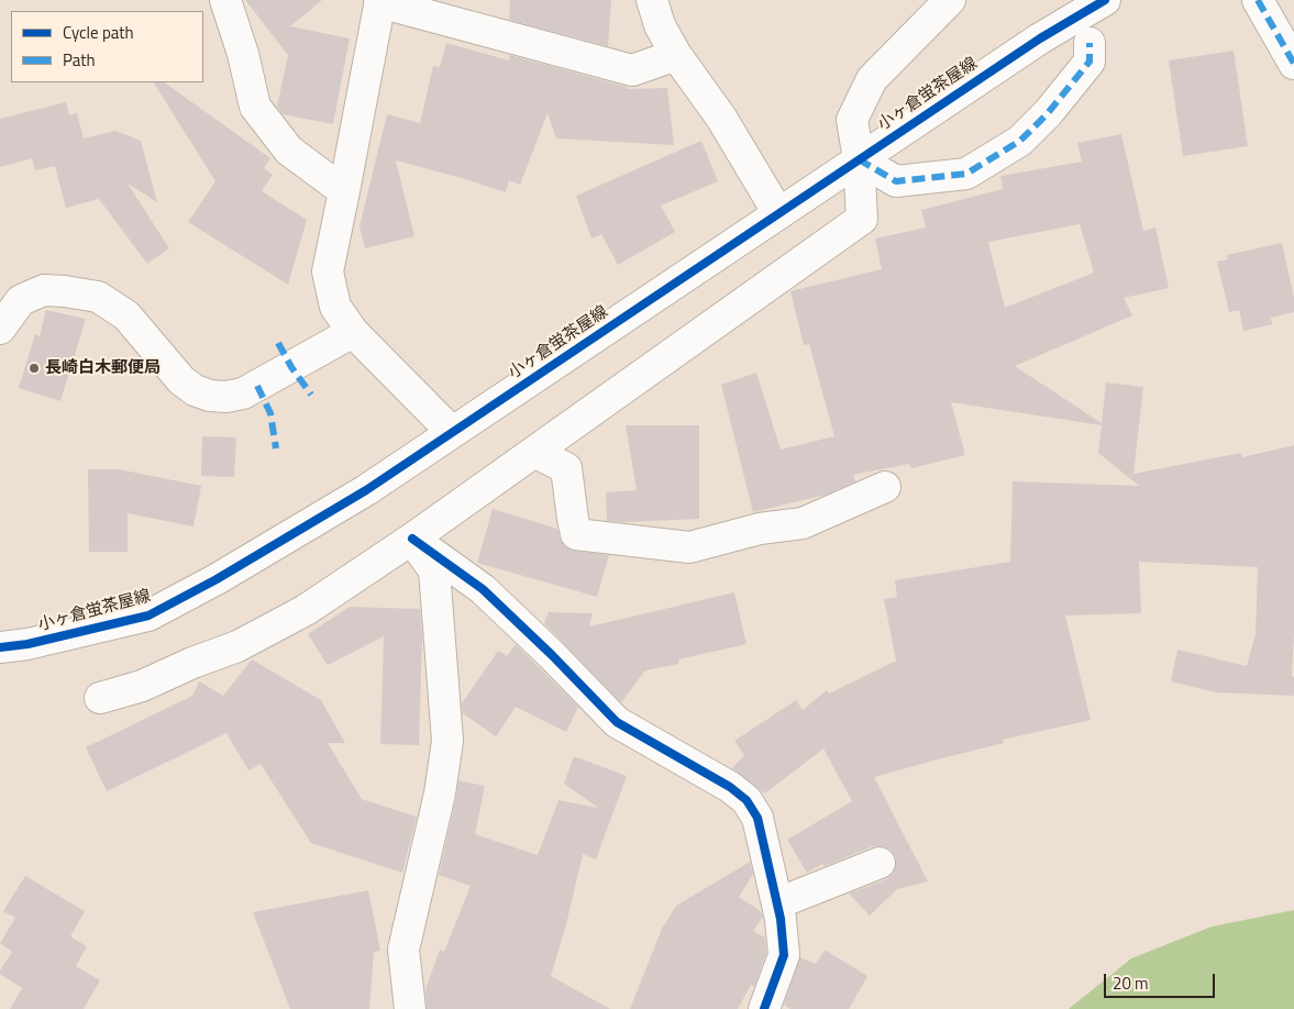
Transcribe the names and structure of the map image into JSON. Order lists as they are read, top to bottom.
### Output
{
  "streets": {
    "street": ["小ヶ倉蛍茶屋線"]
  },
  "places": ["長崎白木郵便局"],
  "legend": ["Cycle path", "Path"],
  "scale_bar": "20 m"
}
